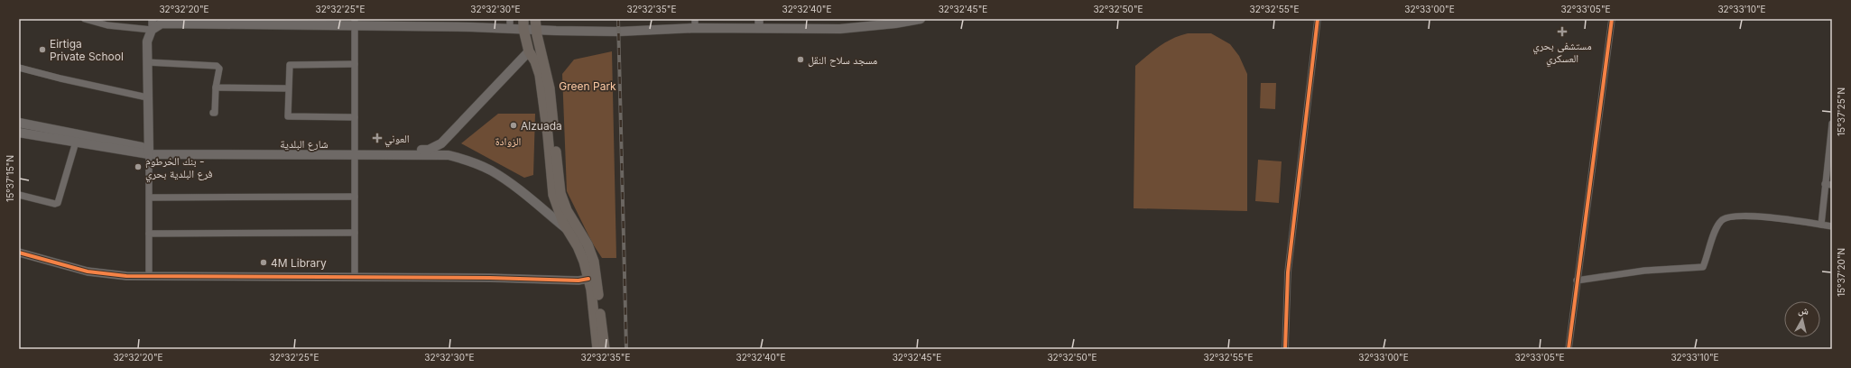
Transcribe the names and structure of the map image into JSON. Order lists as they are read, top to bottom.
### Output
{
  "streets": {
    "main road": ["شارع البلدية"]
  },
  "parks": ["Green Park", "الزوادة"],
  "places": {
    "health": ["مستشفى بحري العسكري", "العوني"],
    "other": [
      "Eirtiga Private School",
      "مسجد سلاح النقل",
      "Alzuada",
      "بنك الخرطوم - فرع البلدية بحري",
      "4M Library"
    ]
  },
  "north": "top",
  "coordinates": [
    "32°32'20\"E",
    "32°32'25\"E",
    "32°32'30\"E",
    "32°32'35\"E",
    "32°32'40\"E",
    "32°32'45\"E",
    "32°32'50\"E",
    "32°32'55\"E",
    "32°33'00\"E",
    "32°33'05\"E",
    "32°33'10\"E",
    "15°37'25\"N",
    "15°37'15\"N",
    "15°37'20\"N"
  ]
}
